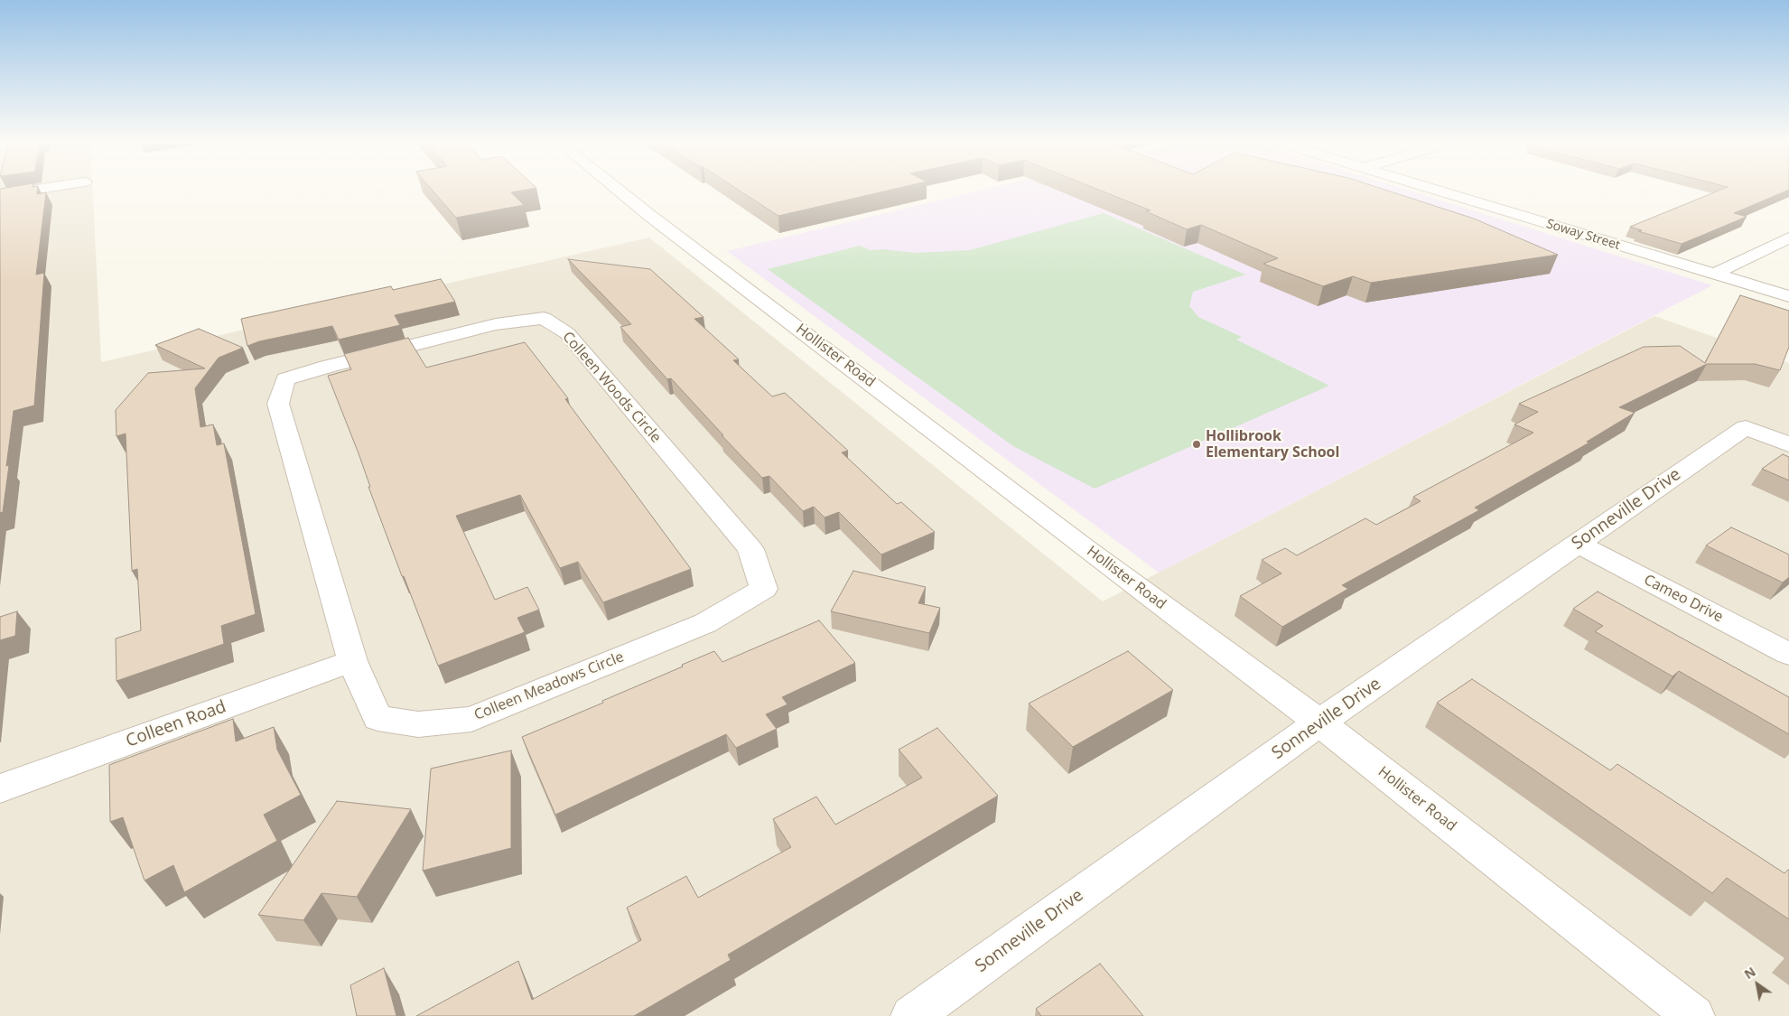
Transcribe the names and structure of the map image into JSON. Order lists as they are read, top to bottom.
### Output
{
  "streets": {
    "street": [
      "Soway Street",
      "Hollister Road",
      "Colleen Woods Circle",
      "Sonneville Drive",
      "Cameo Drive",
      "Colleen Meadows Circle",
      "Colleen Road"
    ]
  },
  "crossings": [
    ["Hollister Road", "Sonneville Drive"],
    ["Colleen Woods Circle", "Colleen Meadows Circle"],
    ["Sonneville Drive", "Cameo Drive"],
    ["Colleen Meadows Circle", "Colleen Road"]
  ],
  "places": ["Hollibrook Elementary School"],
  "north": "top left"
}
